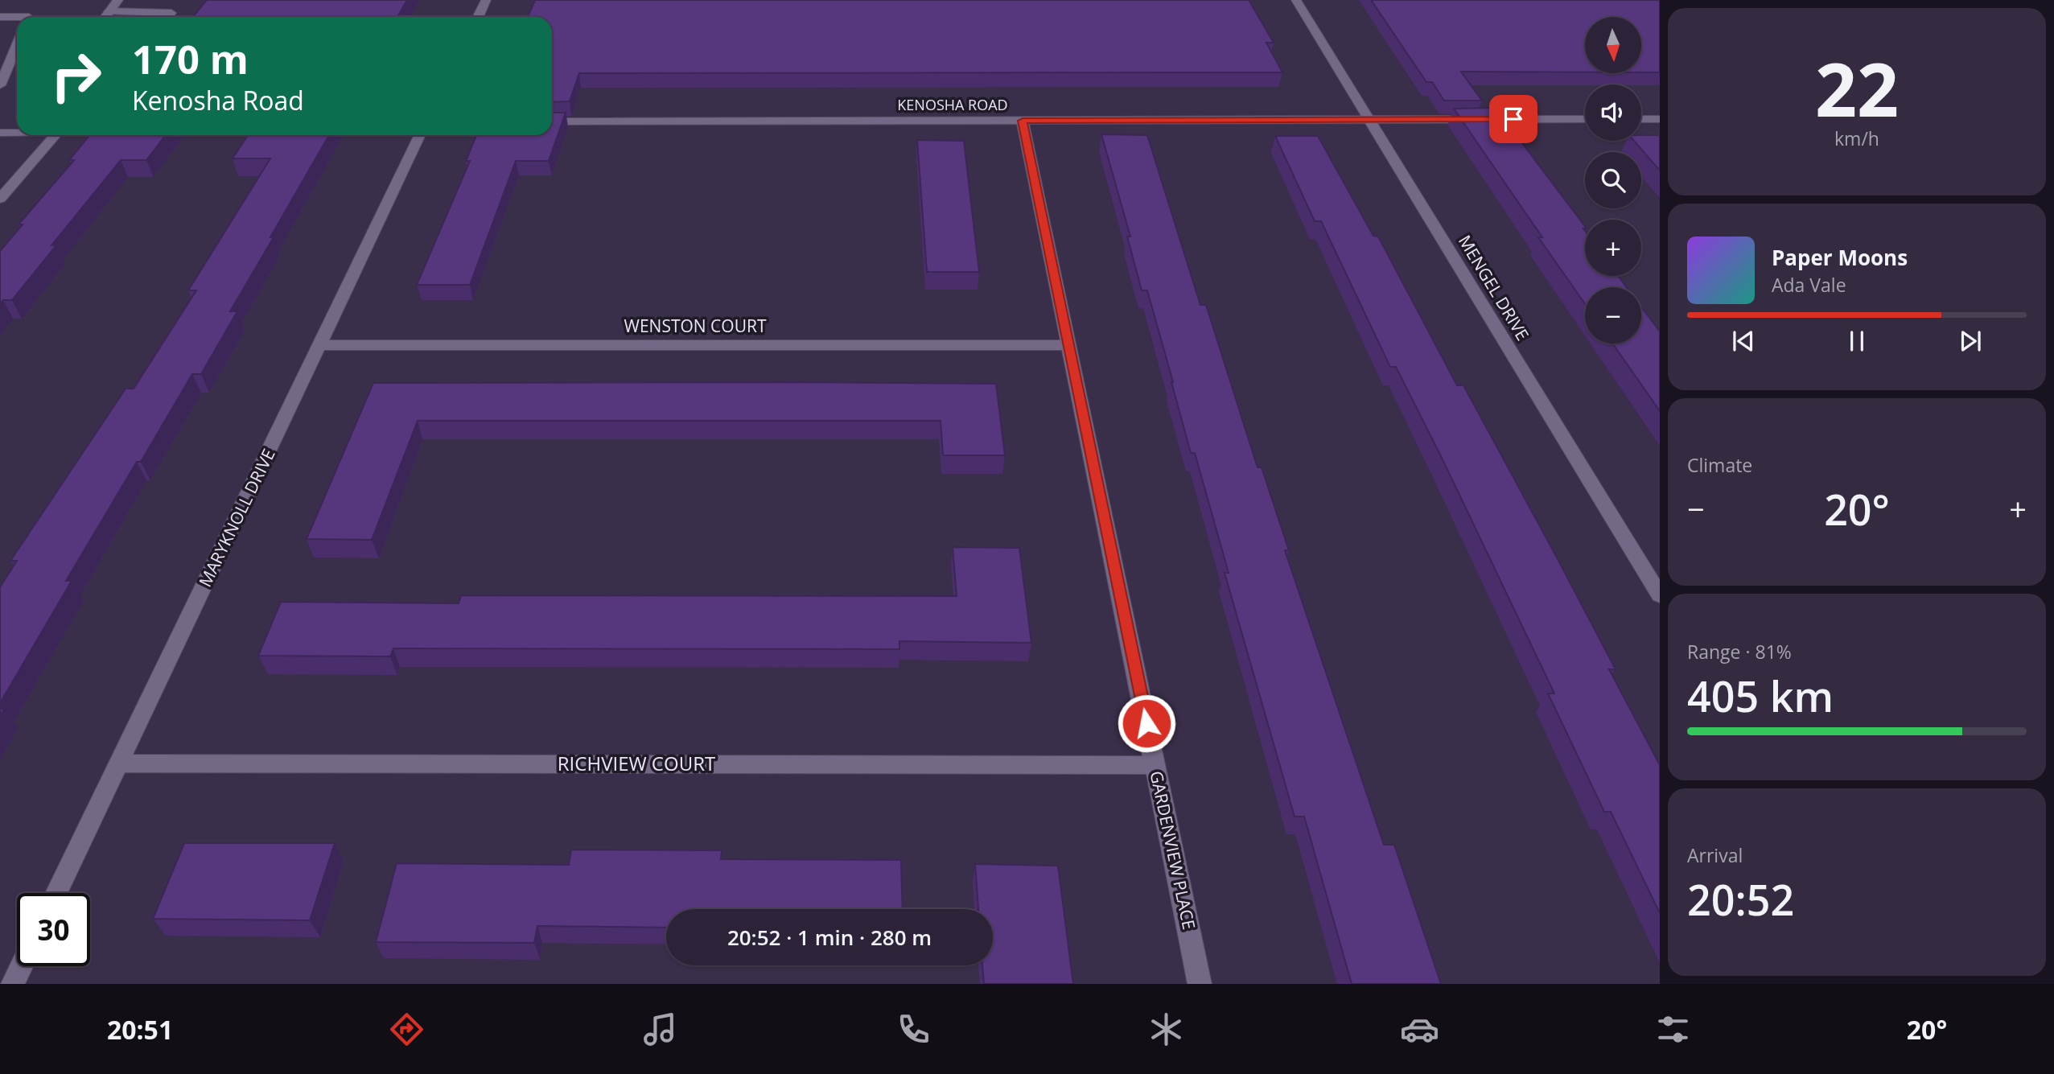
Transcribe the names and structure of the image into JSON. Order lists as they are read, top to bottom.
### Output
{
  "streets": {
    "street": [
      "KENOSHA ROAD",
      "MENGEL DRIVE",
      "WENSTON COURT",
      "MARYKNOLL DRIVE",
      "RICHVIEW COURT",
      "GARDENVIEW PLACE"
    ]
  },
  "crossings": [
    ["KENOSHA ROAD", "MENGEL DRIVE"],
    ["KENOSHA ROAD", "GARDENVIEW PLACE"],
    ["WENSTON COURT", "MARYKNOLL DRIVE"],
    ["WENSTON COURT", "GARDENVIEW PLACE"],
    ["MARYKNOLL DRIVE", "RICHVIEW COURT"],
    ["RICHVIEW COURT", "GARDENVIEW PLACE"]
  ],
  "north": "bottom",
  "page": {
    "tile": [
      ["22", "km/h"],
      "Climate",
      ["Range · 81%", "405 km"],
      ["Arrival", "20:52"]
    ],
    "map_buttons": ["+", "−"],
    "turn": ["170 m", "Kenosha Road"],
    "song": ["Paper Moons", "Ada Vale"],
    "heat": ["−", "20°", "+"],
    "limit": "30",
    "trip": "20:52 · 1 min · 280 m",
    "tabs": ["20:51", "20°"]
  }
}
